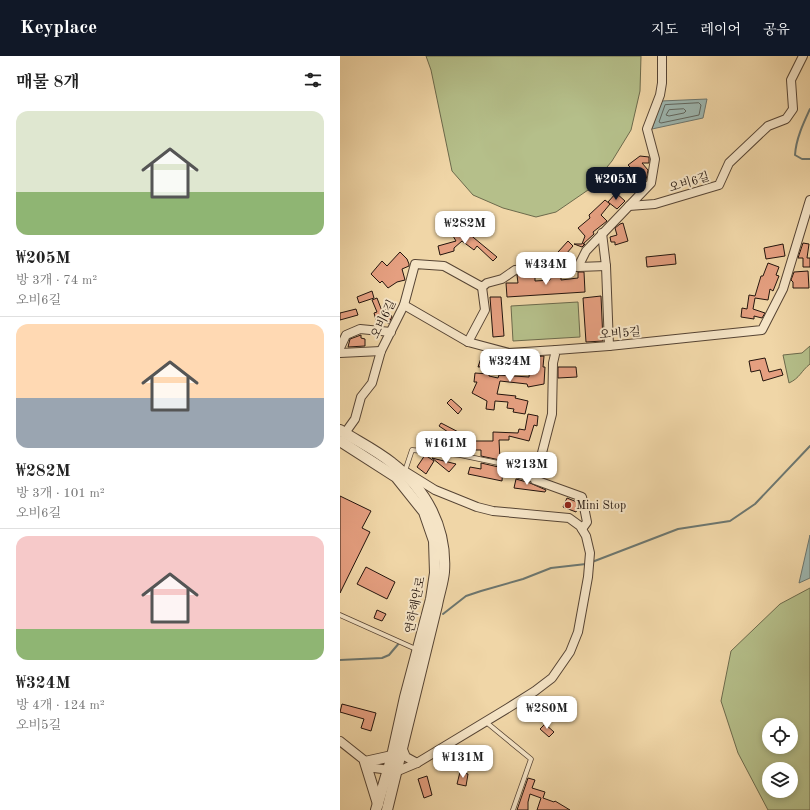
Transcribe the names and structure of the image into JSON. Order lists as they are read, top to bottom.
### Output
{
  "streets": {
    "street": ["오비6길", "오비5길", "연하해안로"]
  },
  "crossings": [
    ["오비6길", "오비5길"],
    ["오비6길", "연하해안로"]
  ],
  "places": ["Mini Stop"],
  "page": {
    "header": "Keyplace",
    "nav": ["지도", "레이어", "공유"],
    "heading": "매물 8개",
    "list": [
      {
        "name": "₩205M",
        "note": "방 3개 · 74 m² · 오비6길"
      },
      {
        "name": "₩282M",
        "note": "방 3개 · 101 m² · 오비6길"
      },
      {
        "name": "₩324M",
        "note": "방 4개 · 124 m² · 오비5길"
      }
    ],
    "price": [
      "₩205M",
      "₩282M",
      "₩434M",
      "₩324M",
      "₩161M",
      "₩213M",
      "₩280M",
      "₩131M"
    ]
  }
}
